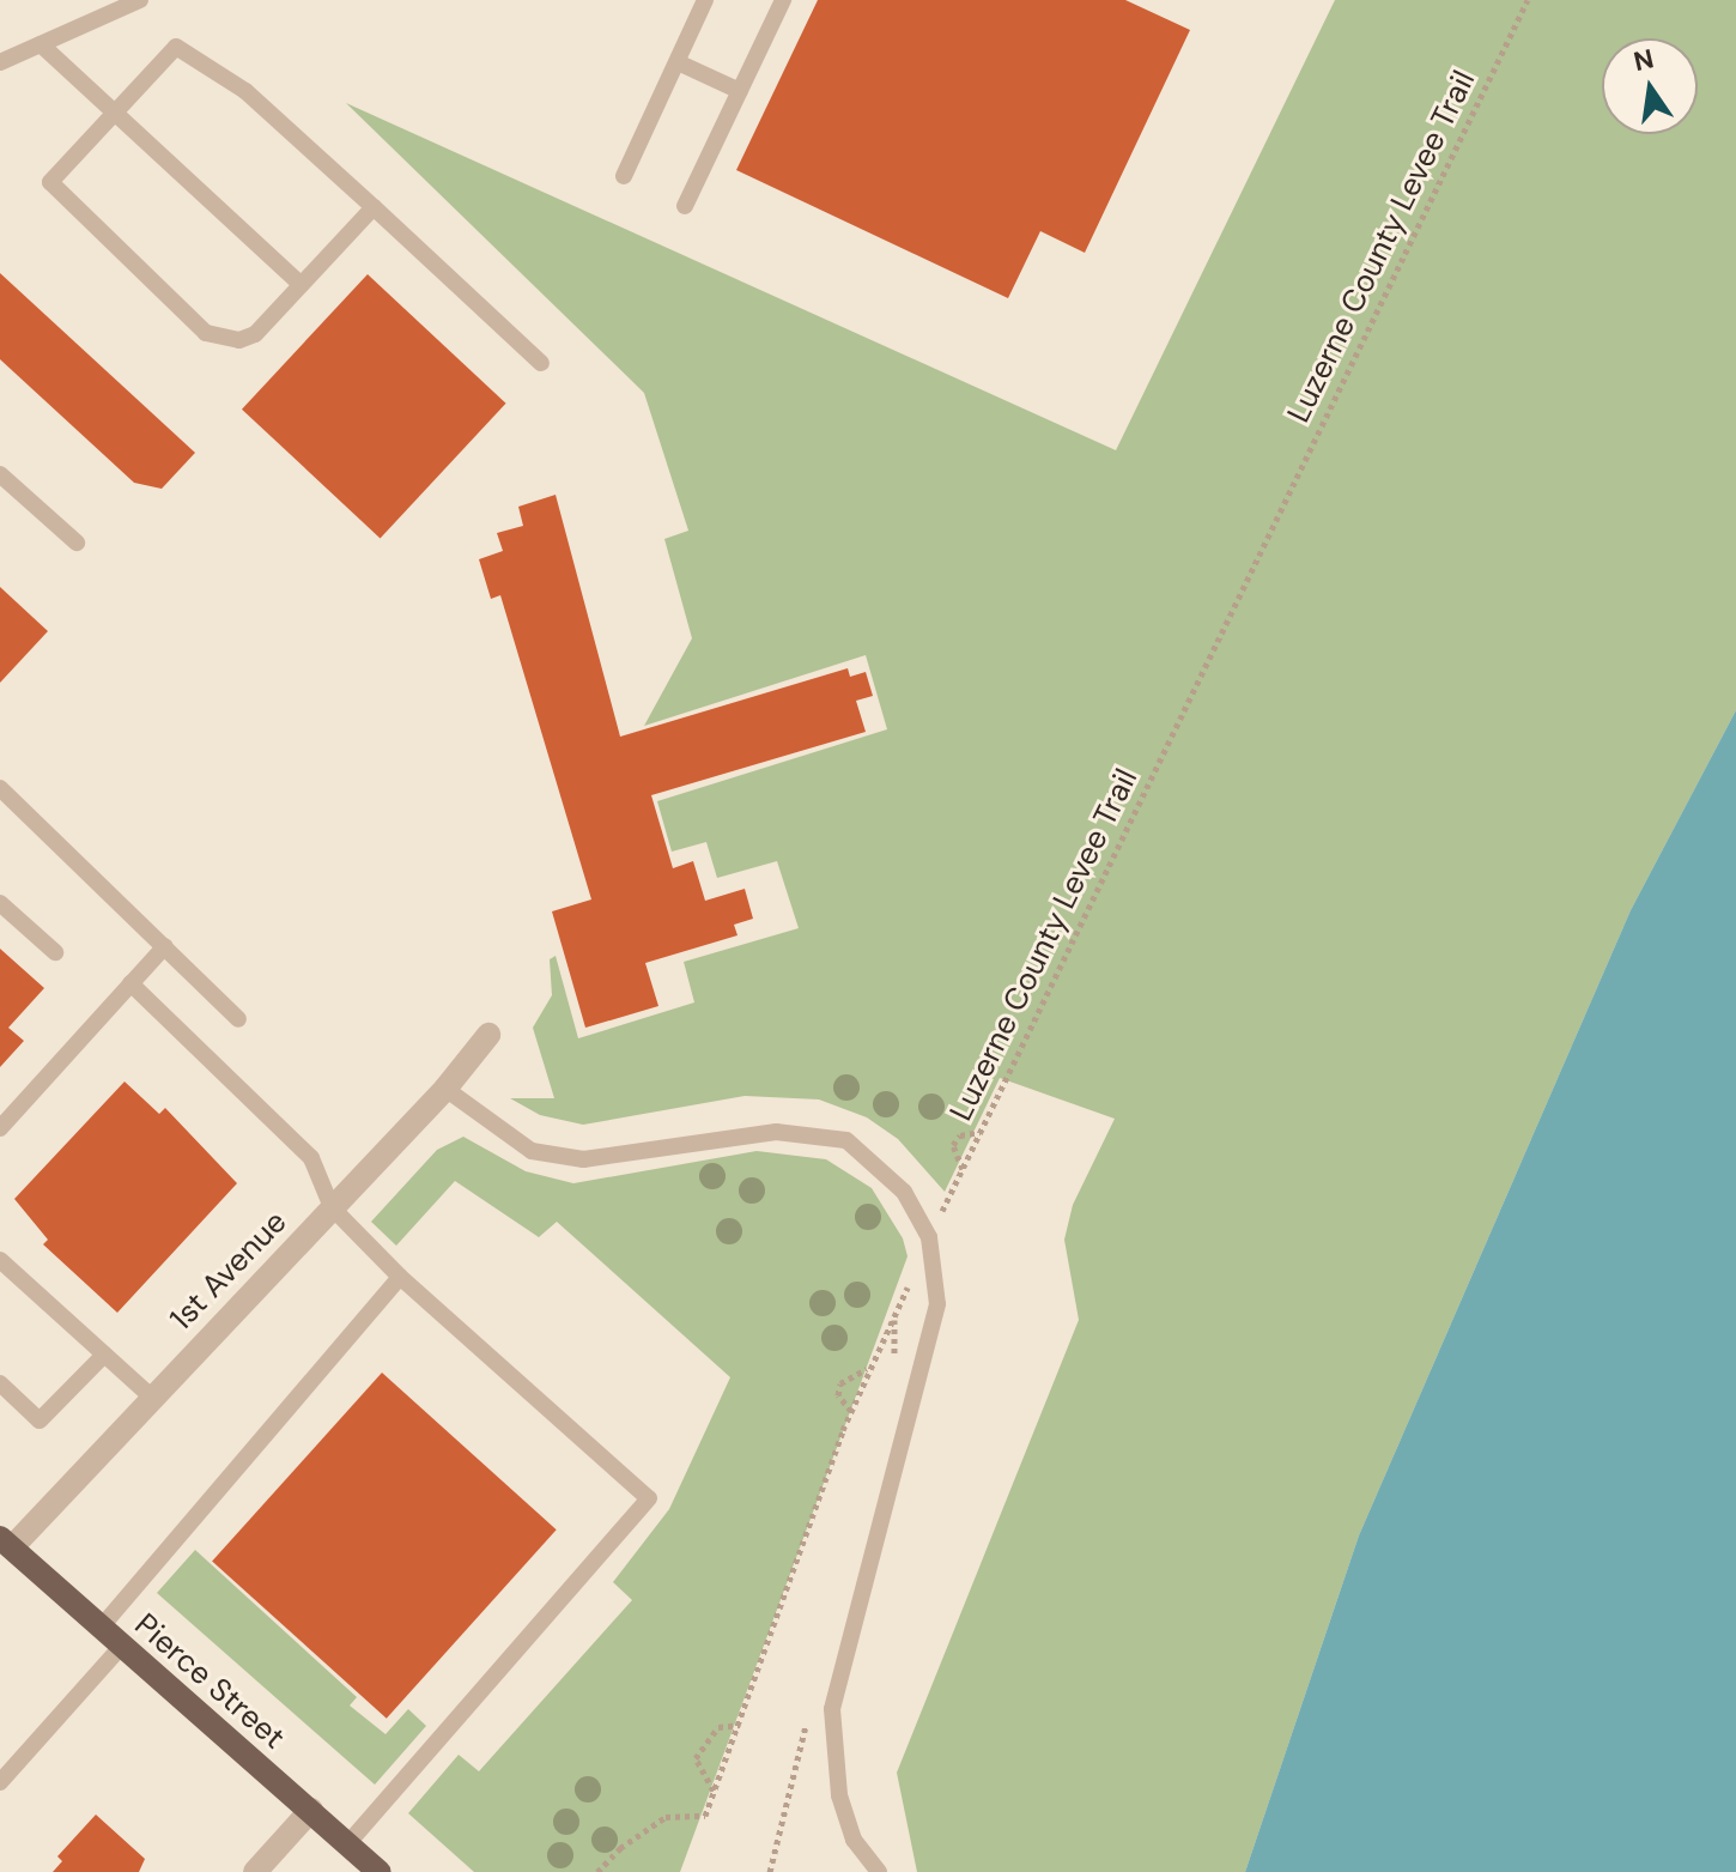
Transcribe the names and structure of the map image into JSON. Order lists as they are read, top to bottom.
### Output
{
  "streets": {
    "main road": ["Pierce Street"],
    "street": ["1st Avenue"],
    "path": ["Luzerne County Levee Trail"]
  },
  "crossings": [
    ["1st Avenue", "Pierce Street"]
  ],
  "north": "top"
}
